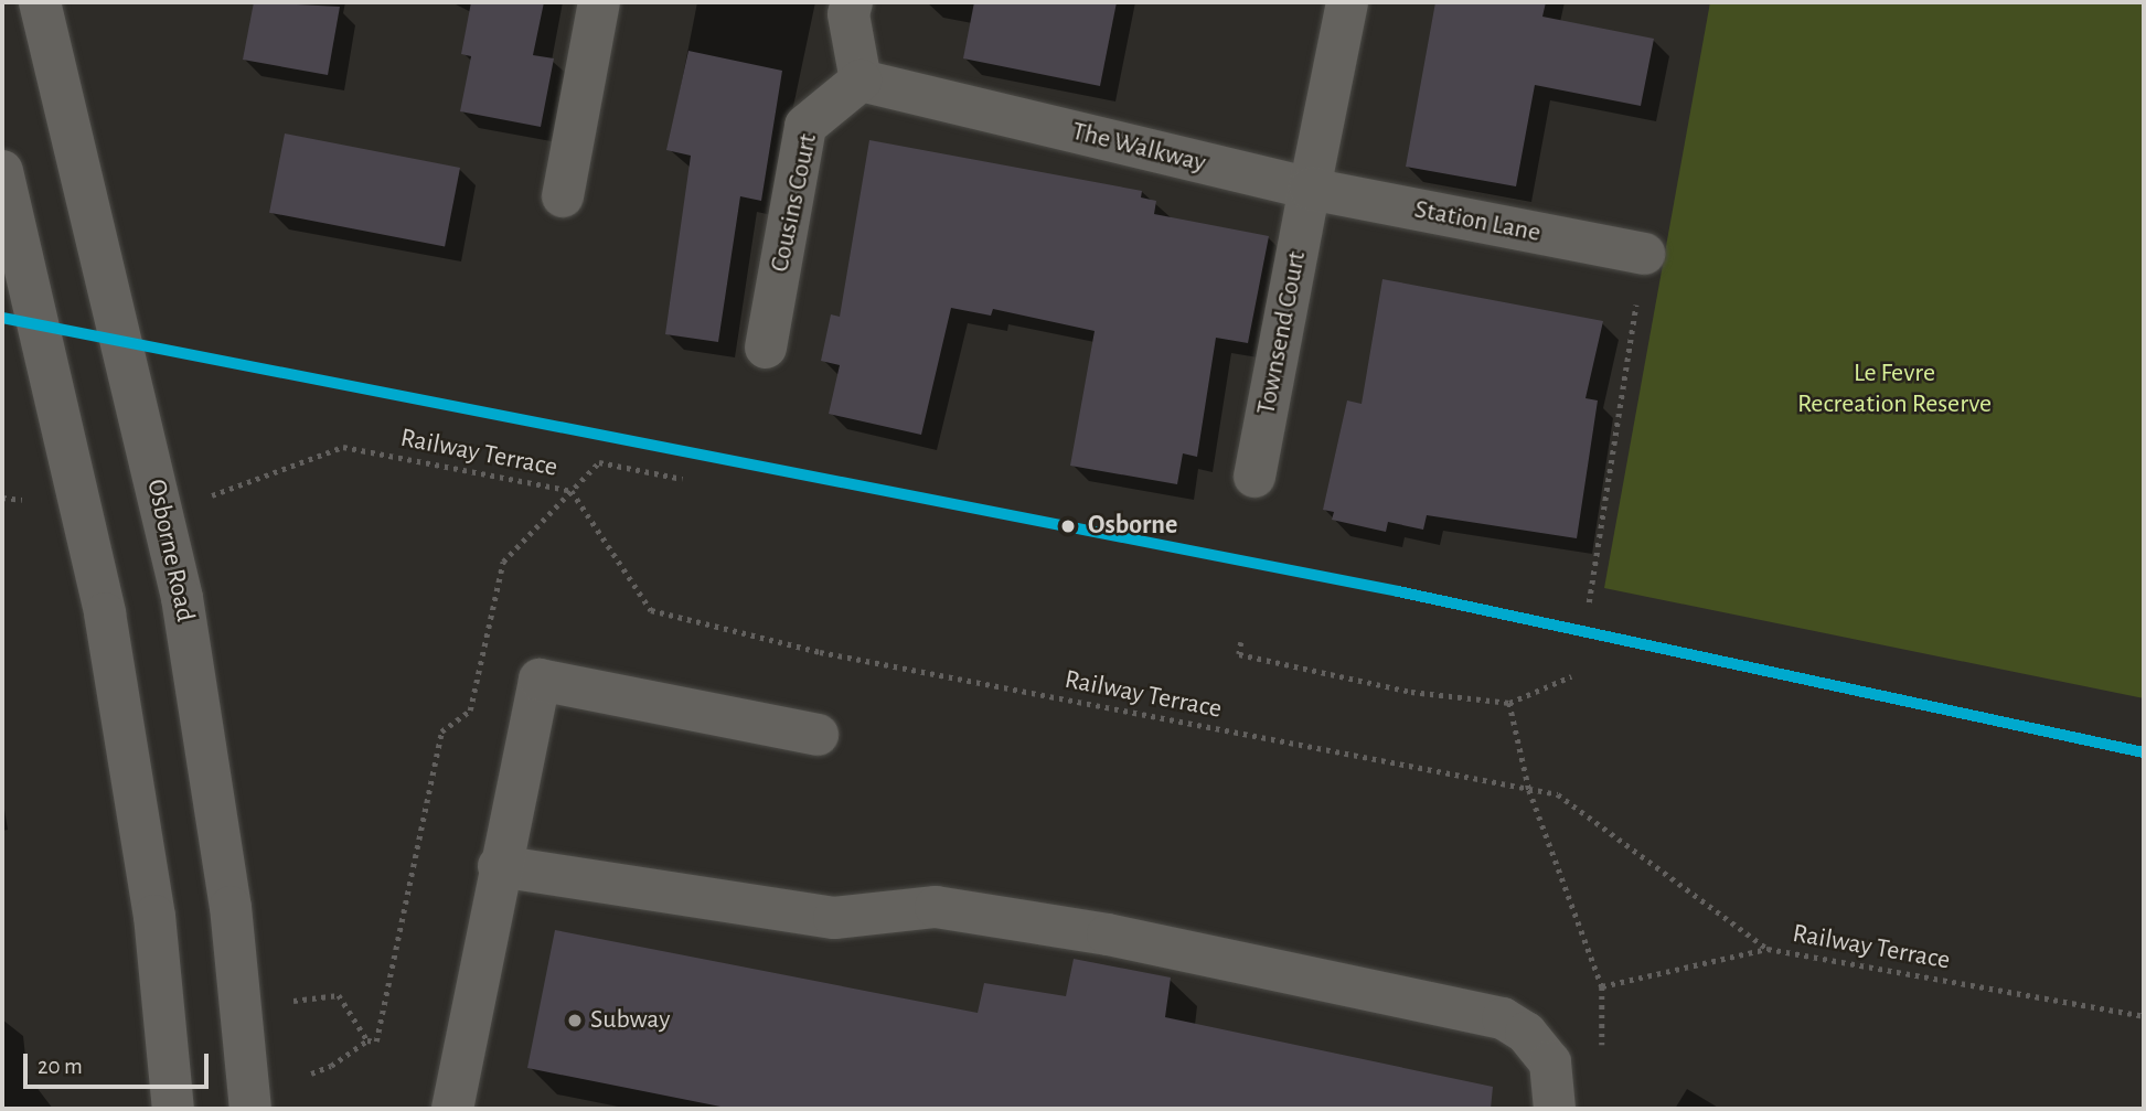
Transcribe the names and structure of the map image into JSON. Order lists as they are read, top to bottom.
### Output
{
  "streets": {
    "street": [
      "The Walkway",
      "Cousins Court",
      "Station Lane",
      "Townsend Court",
      "Osborne Road"
    ],
    "path": ["Railway Terrace"]
  },
  "crossings": [
    ["The Walkway", "Cousins Court"],
    ["The Walkway", "Station Lane"],
    ["The Walkway", "Townsend Court"],
    ["Station Lane", "Townsend Court"],
    ["Railway Terrace", "Osborne Road"]
  ],
  "parks": ["Le Fevre Recreation Reserve"],
  "places": ["Osborne", "Subway"],
  "scale_bar": "20 m"
}
